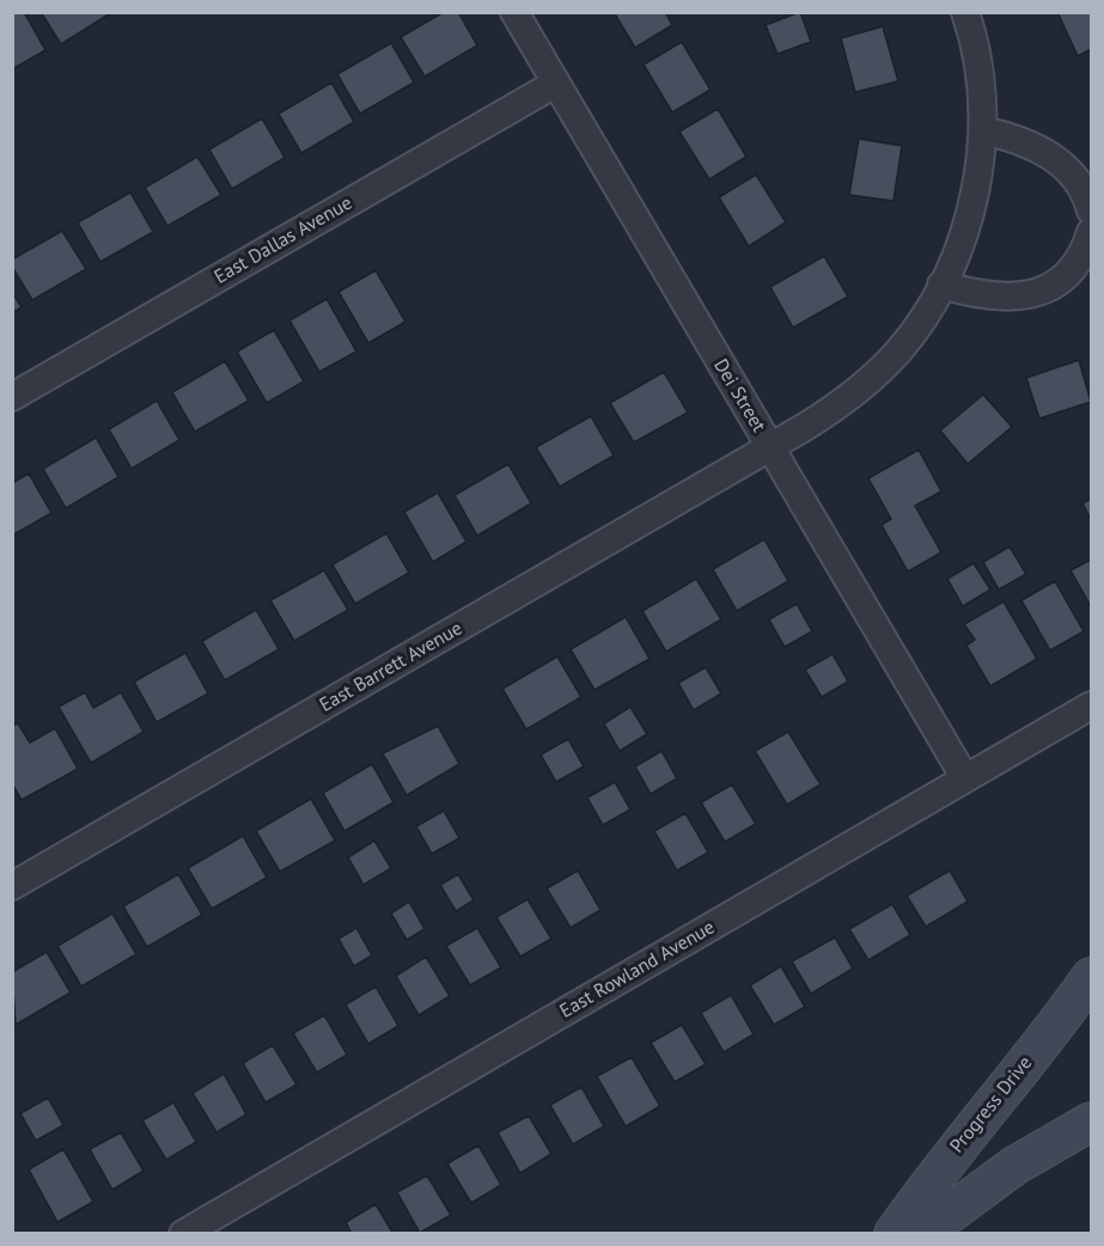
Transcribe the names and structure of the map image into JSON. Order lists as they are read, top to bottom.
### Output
{
  "streets": {
    "main road": ["Progress Drive"],
    "street": [
      "East Dallas Avenue",
      "Dei Street",
      "East Barrett Avenue",
      "East Rowland Avenue"
    ]
  },
  "crossings": [
    ["East Dallas Avenue", "Dei Street"],
    ["Dei Street", "East Barrett Avenue"],
    ["Dei Street", "East Rowland Avenue"]
  ]
}
